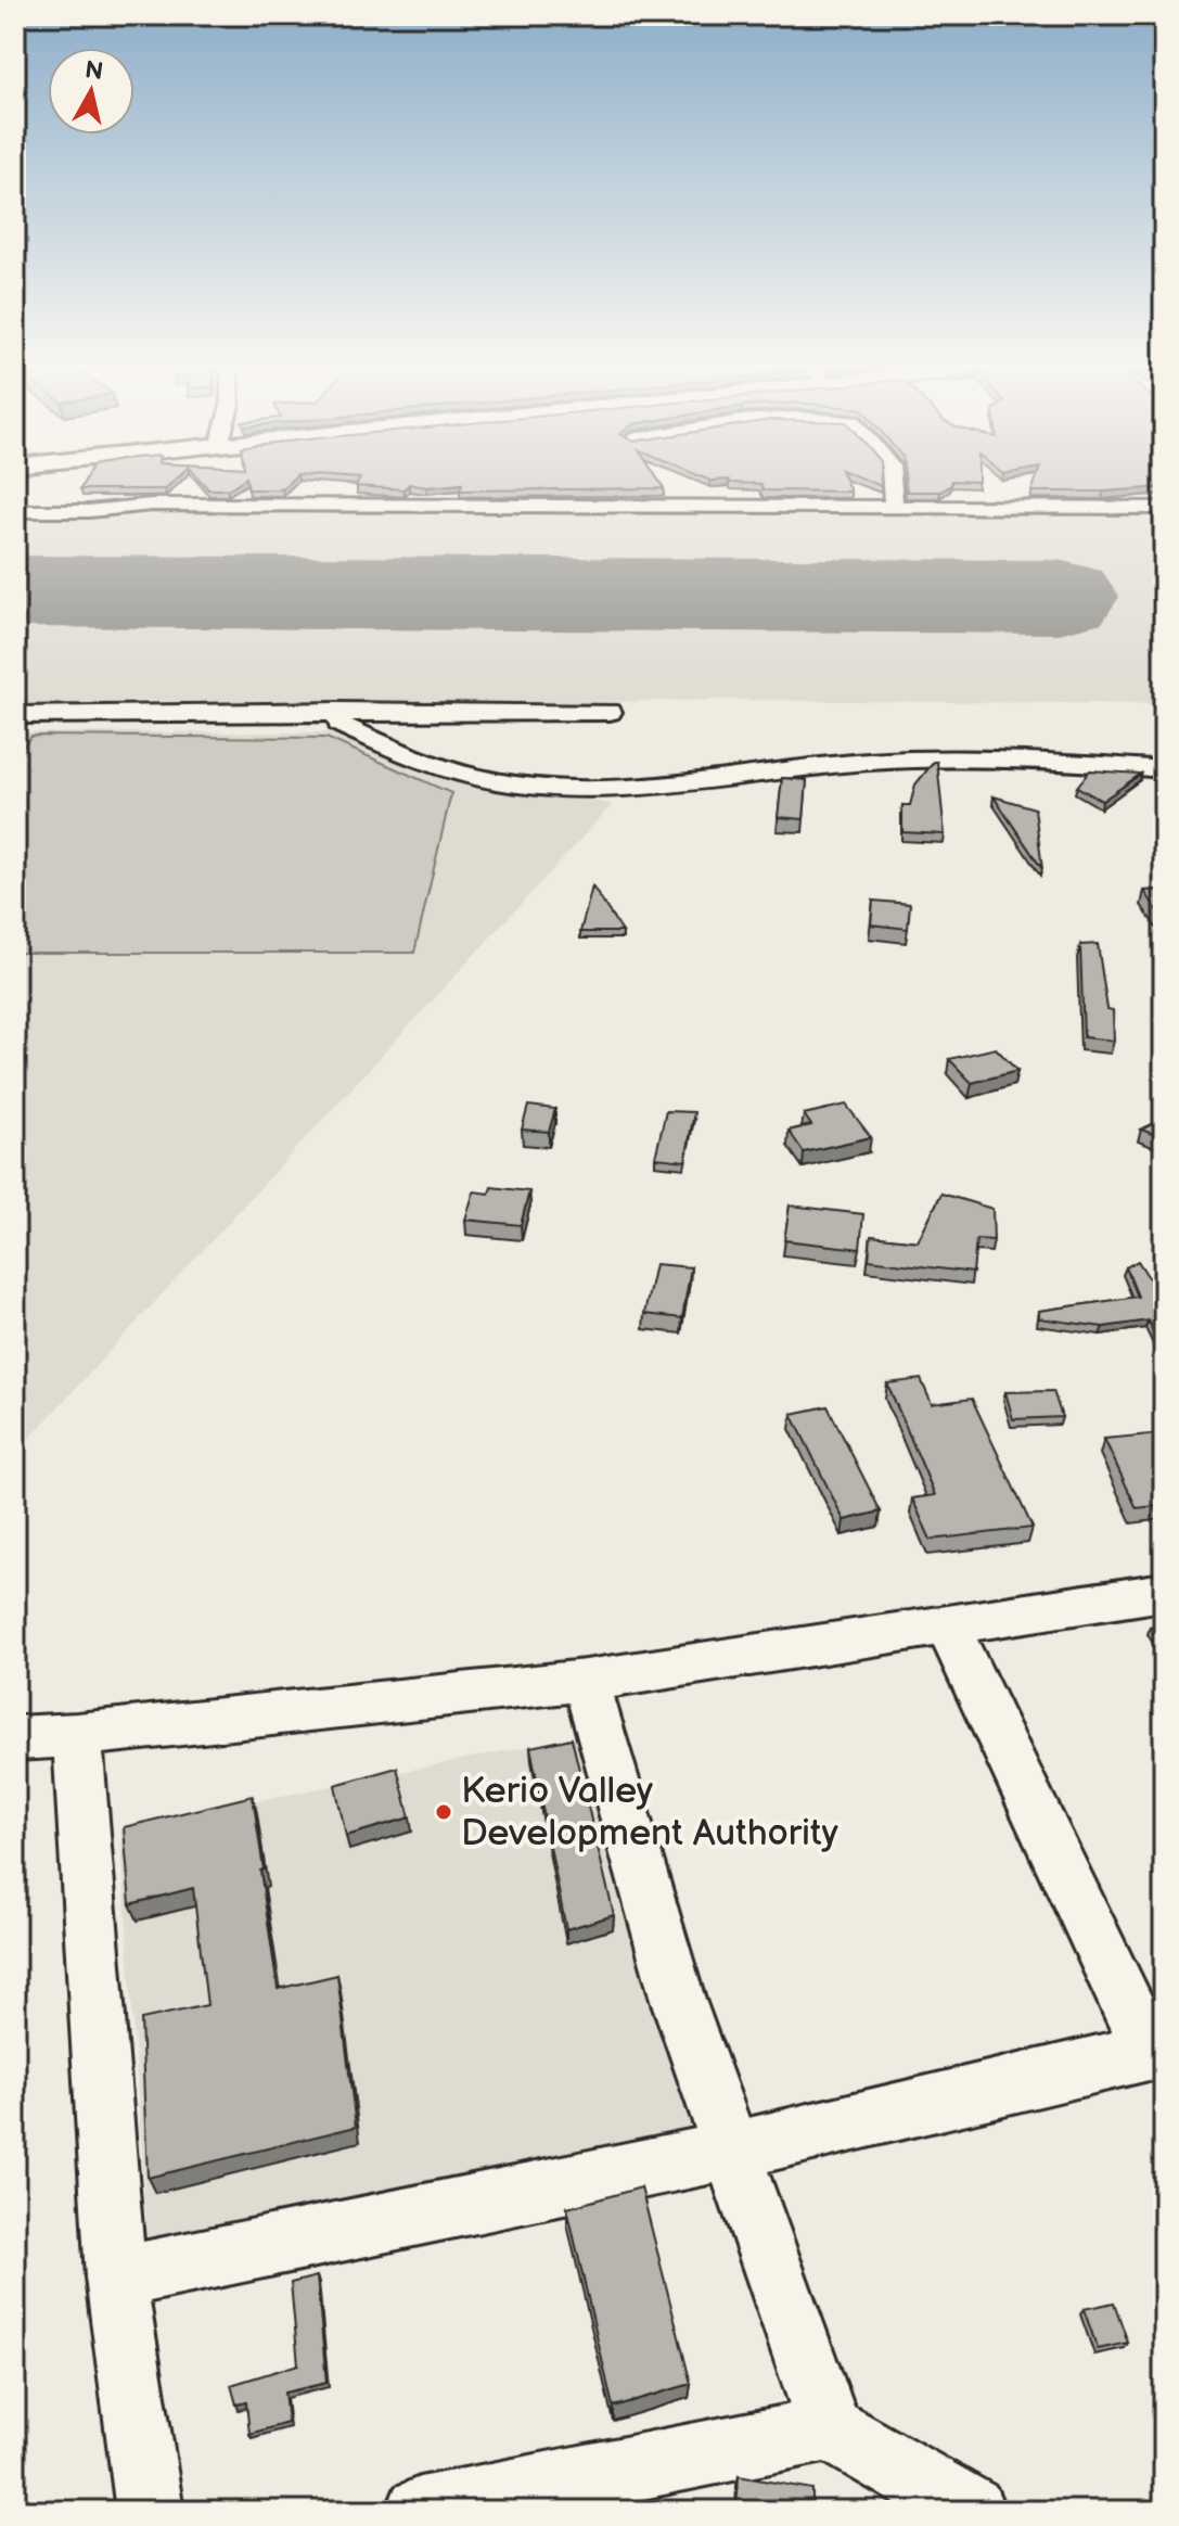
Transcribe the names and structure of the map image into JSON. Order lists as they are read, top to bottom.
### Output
{
  "places": ["Kerio Valley Development Authority"],
  "north": "top"
}
